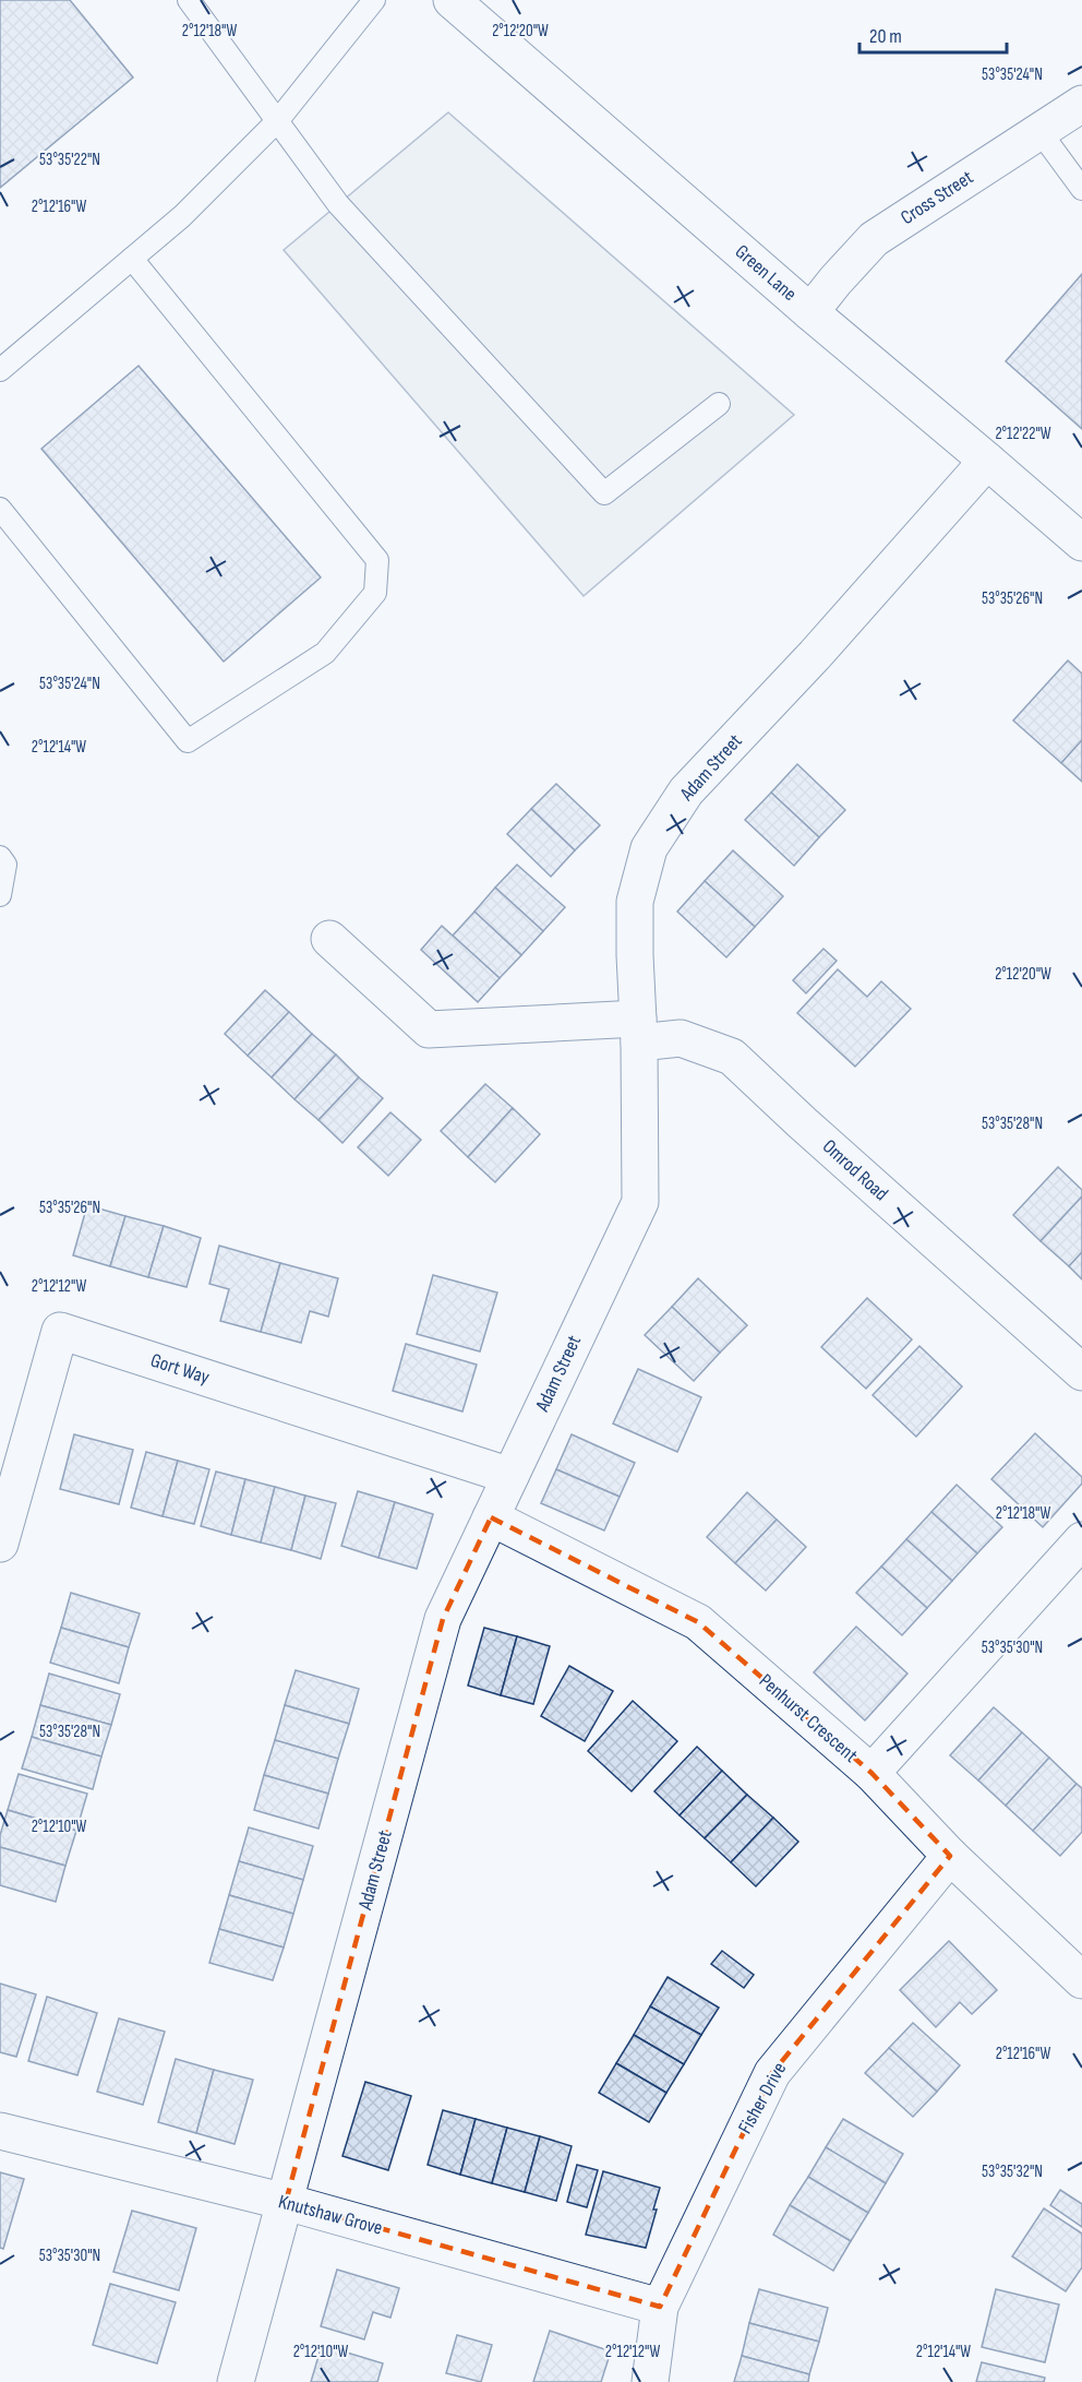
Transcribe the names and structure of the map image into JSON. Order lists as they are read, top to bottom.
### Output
{
  "streets": {
    "street": [
      "Cross Street",
      "Green Lane",
      "Adam Street",
      "Omrod Road",
      "Gort Way",
      "Penhurst Crescent",
      "Fisher Drive",
      "Knutshaw Grove"
    ]
  },
  "crossings": [
    ["Cross Street", "Green Lane"],
    ["Green Lane", "Adam Street"],
    ["Adam Street", "Omrod Road"],
    ["Adam Street", "Gort Way"],
    ["Adam Street", "Penhurst Crescent"],
    ["Adam Street", "Knutshaw Grove"],
    ["Penhurst Crescent", "Fisher Drive"],
    ["Fisher Drive", "Knutshaw Grove"]
  ],
  "scale_bar": "20 m",
  "coordinates": [
    "2°12'18\"W",
    "2°12'20\"W",
    "53°35'24\"N",
    "53°35'22\"N",
    "2°12'16\"W",
    "2°12'22\"W",
    "53°35'26\"N",
    "2°12'14\"W",
    "53°35'28\"N",
    "2°12'12\"W",
    "53°35'30\"N",
    "2°12'10\"W",
    "53°35'32\"N"
  ]
}
